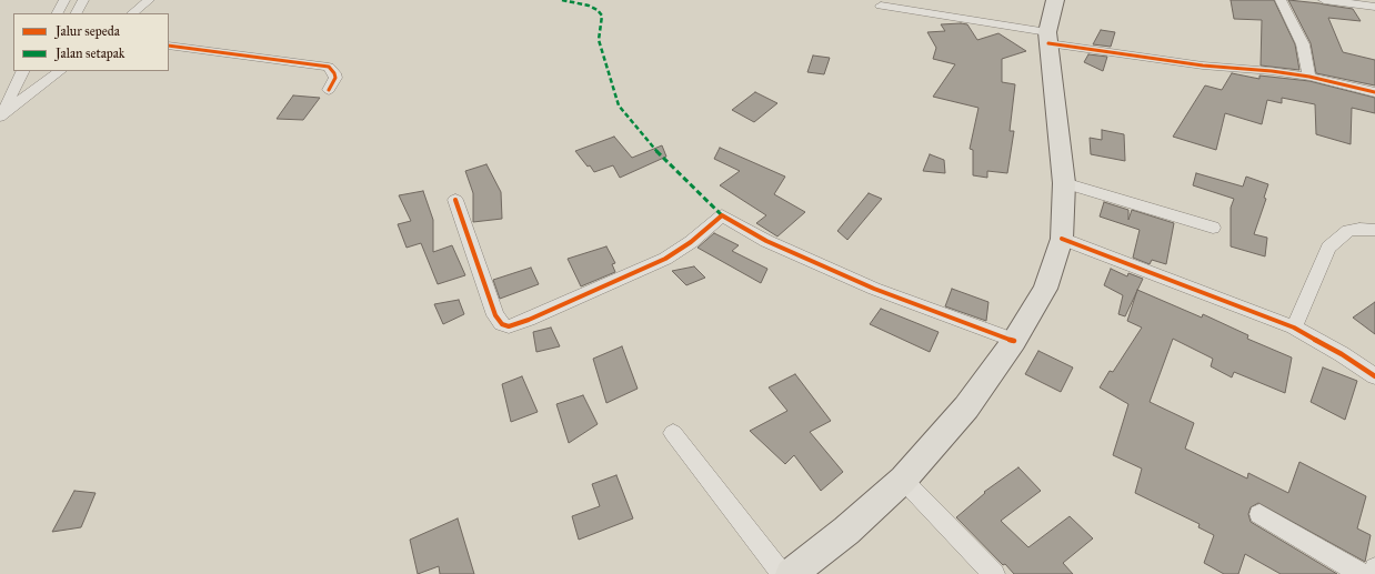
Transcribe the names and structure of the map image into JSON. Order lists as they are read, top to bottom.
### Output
{
  "legend": ["Jalur sepeda", "Jalan setapak"]
}
